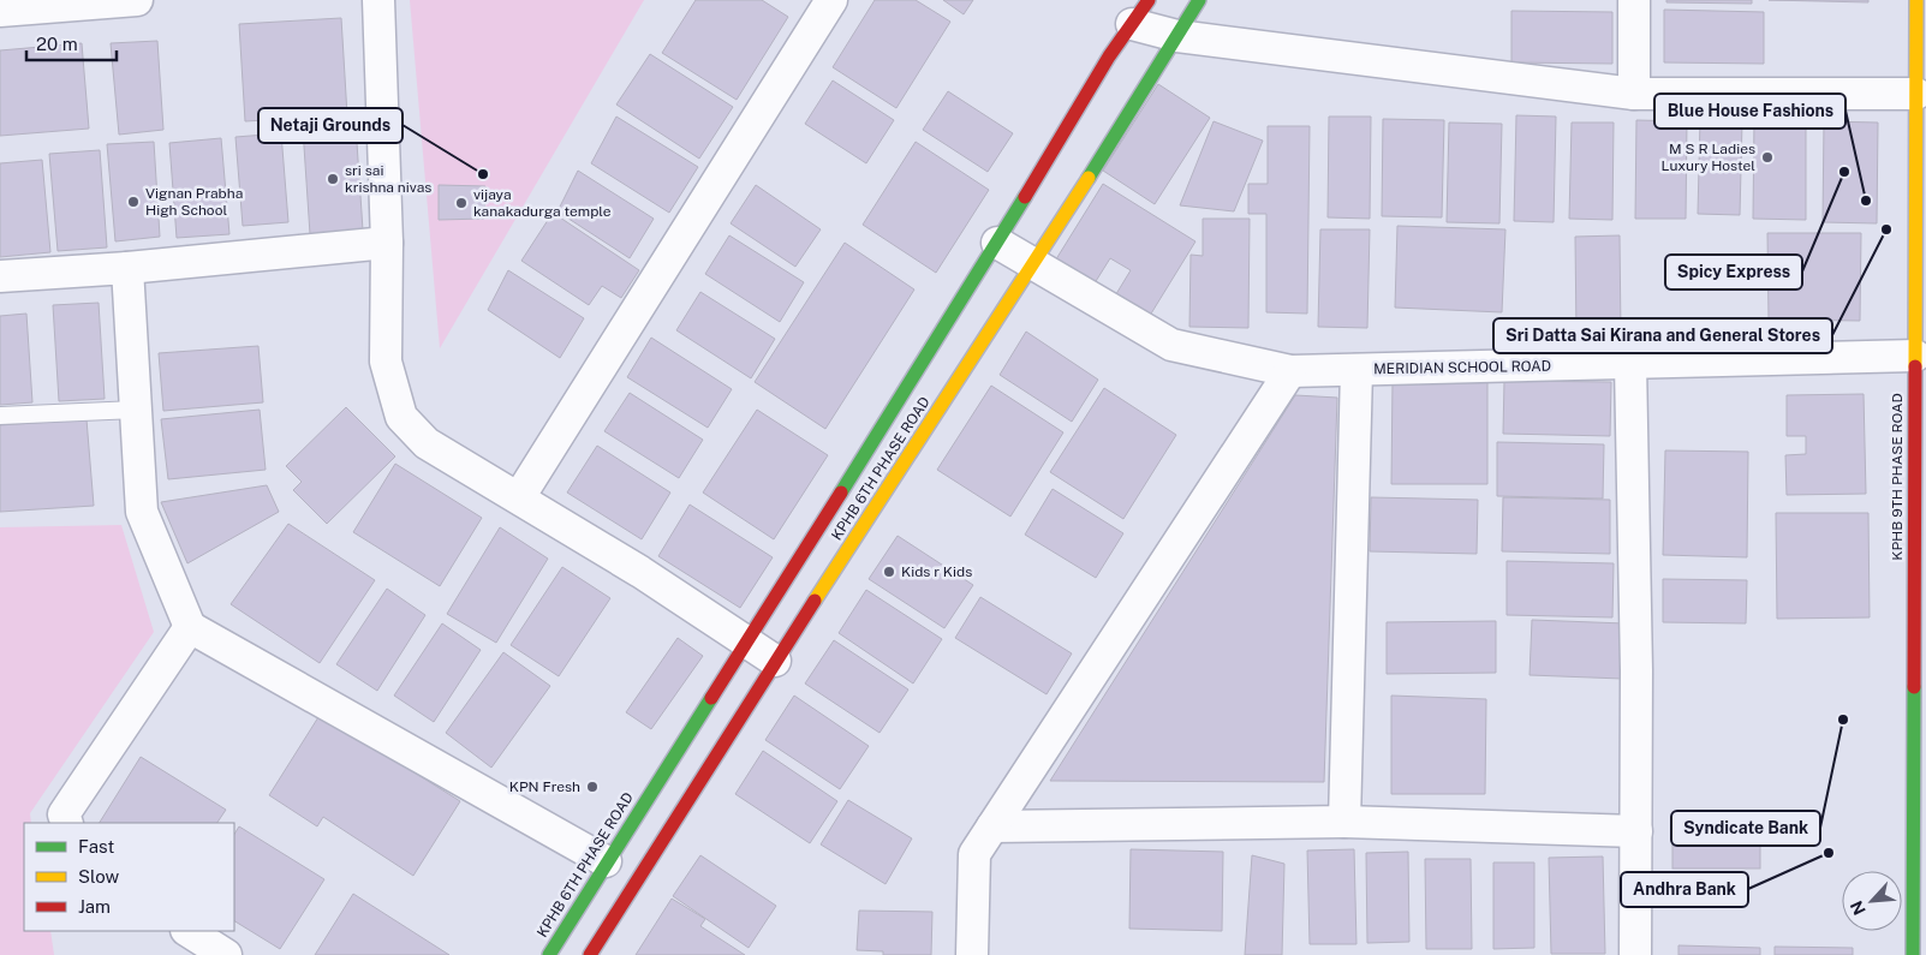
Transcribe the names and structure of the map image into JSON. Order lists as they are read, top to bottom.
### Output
{
  "streets": {
    "street": ["MERIDIAN SCHOOL ROAD", "KPHB 6TH PHASE ROAD", "KPHB 9TH PHASE ROAD"]
  },
  "crossings": [
    ["MERIDIAN SCHOOL ROAD", "KPHB 6TH PHASE ROAD"],
    ["MERIDIAN SCHOOL ROAD", "KPHB 9TH PHASE ROAD"]
  ],
  "places": [
    "M S R Ladies Luxury Hostel",
    "Spicy Express",
    "Netaji Grounds",
    "sri sai krishna nivas",
    "Blue House Fashions",
    "Vignan Prabha High School",
    "vijaya kanakadurga temple",
    "Sri Datta Sai Kirana and General Stores",
    "Kids r Kids",
    "Syndicate Bank",
    "KPN Fresh",
    "Andhra Bank"
  ],
  "legend": ["Fast", "Slow", "Jam"],
  "scale_bar": "20 m",
  "north": "bottom left"
}
